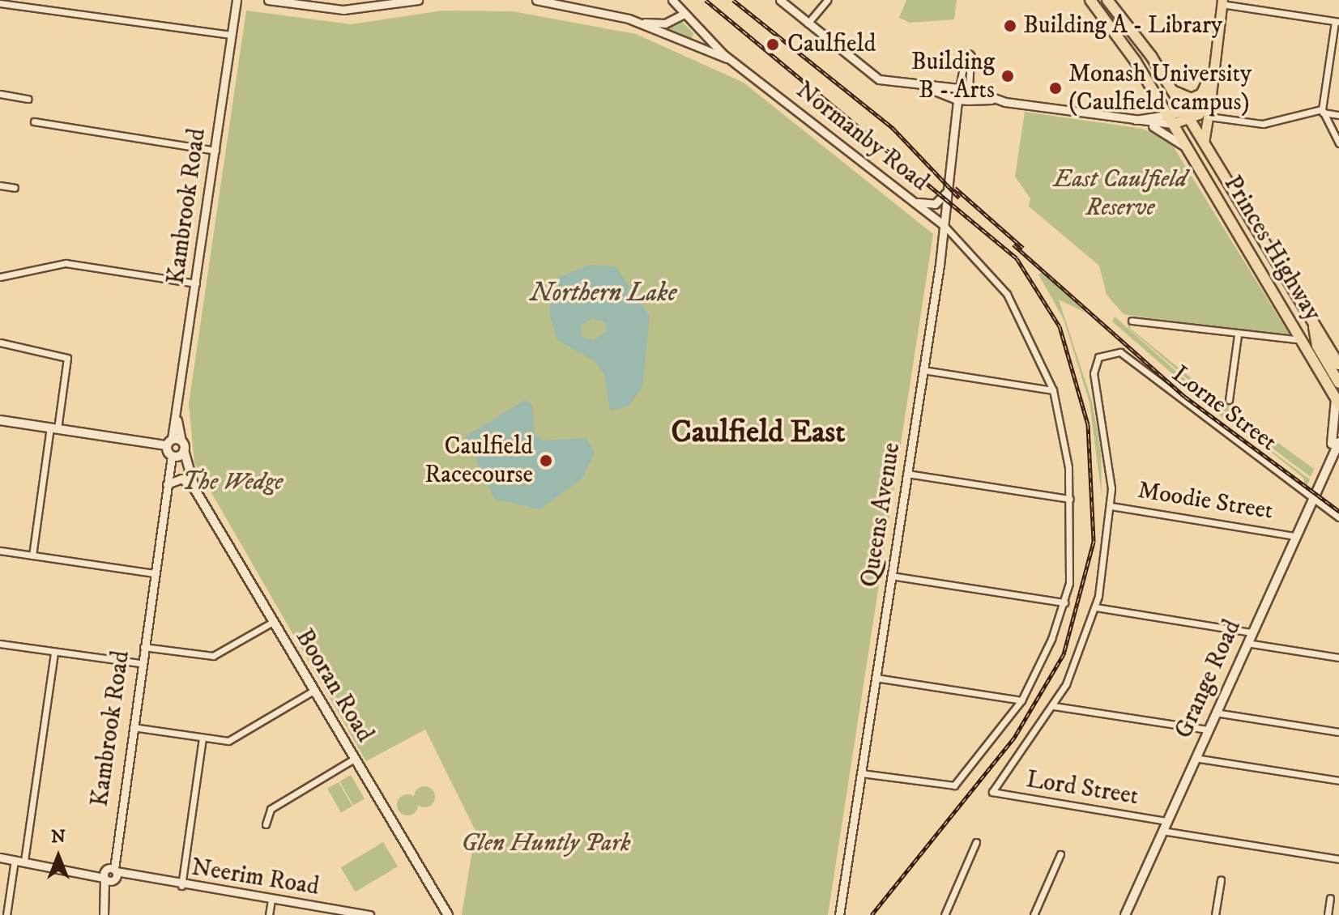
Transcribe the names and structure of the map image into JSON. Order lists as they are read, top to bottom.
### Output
{
  "streets": {
    "highway": ["Princes Highway"],
    "main road": ["Grange Road", "Booran Road"],
    "street": [
      "Normanby Road",
      "Kambrook Road",
      "Lorne Street",
      "Moodie Street",
      "Queens Avenue",
      "Lord Street",
      "Neerim Road"
    ]
  },
  "crossings": [
    ["Normanby Road", "Queens Avenue"],
    ["Kambrook Road", "Booran Road"],
    ["Kambrook Road", "Neerim Road"],
    ["Lorne Street", "Moodie Street"],
    ["Lorne Street", "Grange Road"],
    ["Moodie Street", "Grange Road"],
    ["Grange Road", "Lord Street"]
  ],
  "districts": ["Caulfield East"],
  "water": ["Northern Lake"],
  "parks": ["East Caulfield Reserve", "The Wedge", "Glen Huntly Park"],
  "places": [
    "Building A - Library",
    "Caulfield",
    "Building B - Arts",
    "Monash University (Caulfield campus)",
    "Caulfield Racecourse"
  ],
  "north": "top"
}
